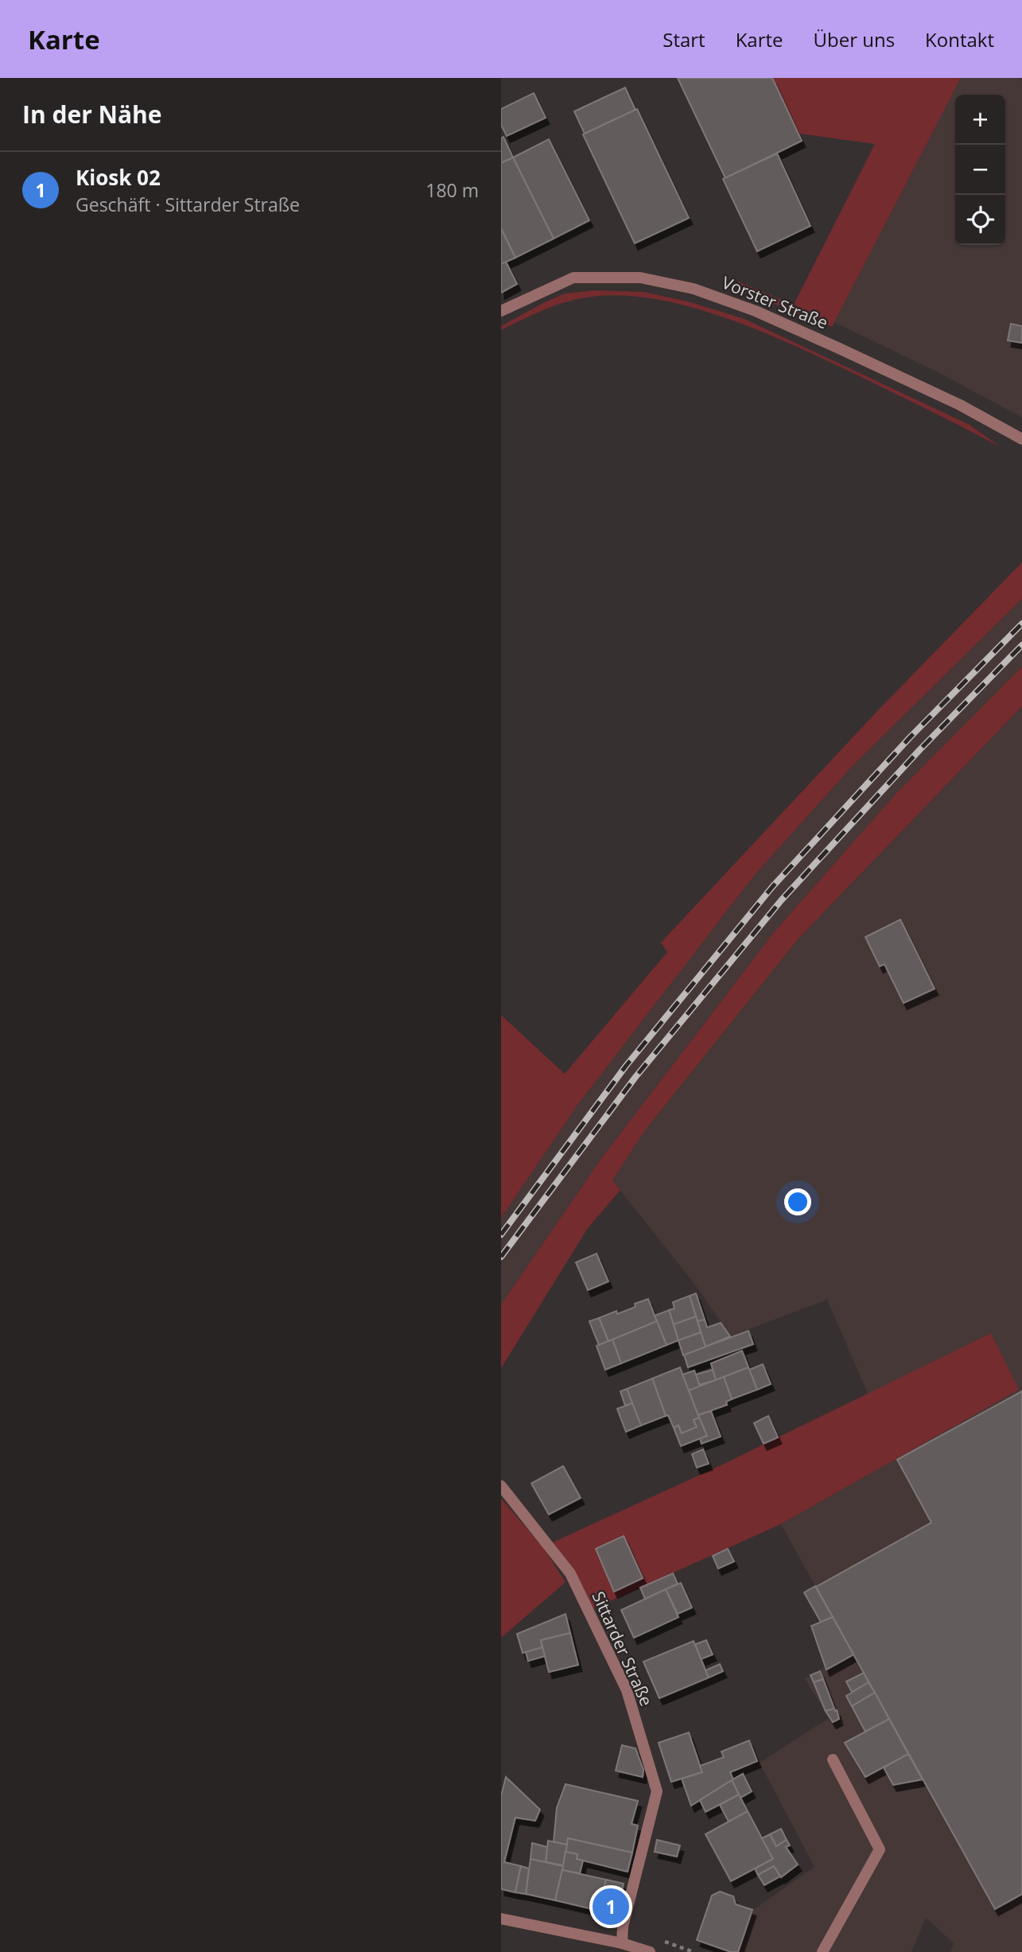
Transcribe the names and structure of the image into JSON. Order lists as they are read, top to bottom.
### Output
{
  "streets": {
    "street": ["Vorster Straße", "Sittarder Straße"]
  },
  "page": {
    "header": "Karte",
    "nav": [
      "Start",
      "Karte",
      "Über uns",
      "Kontakt"
    ],
    "heading": "In der Nähe",
    "map_buttons": ["+", "−"],
    "list": [
      {
        "mark": "1",
        "name": "Kiosk 02",
        "note": "Geschäft · Sittarder Straße",
        "value": "180 m"
      }
    ],
    "pins": "1"
  }
}
